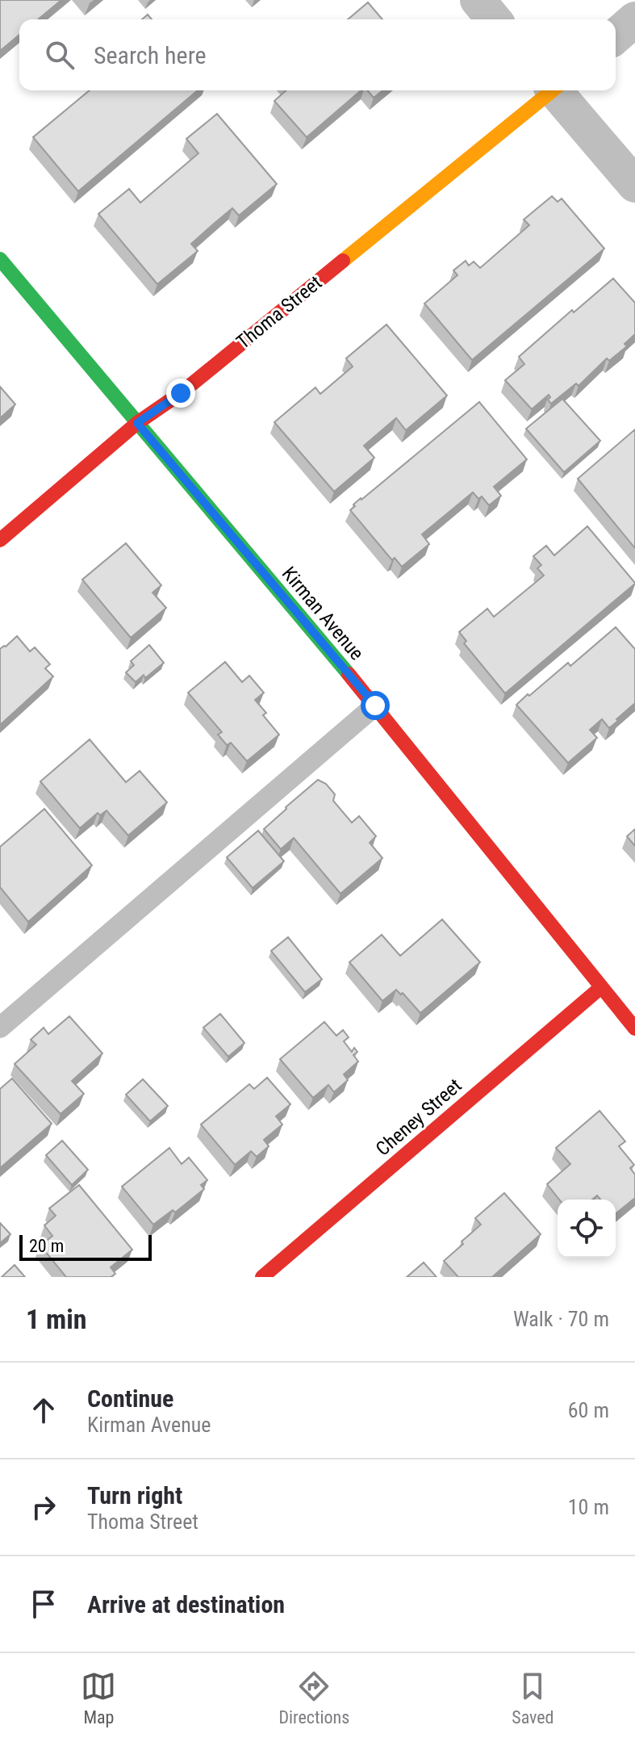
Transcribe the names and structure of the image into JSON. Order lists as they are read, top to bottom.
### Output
{
  "streets": {
    "street": ["Thoma Street", "Kirman Avenue", "Cheney Street"]
  },
  "crossings": [
    ["Thoma Street", "Kirman Avenue"],
    ["Kirman Avenue", "Cheney Street"]
  ],
  "scale_bar": "20 m",
  "page": {
    "search": "Search here",
    "scale": "20 m",
    "heading": ["1 min", "Walk · 70 m"],
    "list": [
      ["Continue", "Kirman Avenue", "60 m"],
      ["Turn right", "Thoma Street", "10 m"],
      "Arrive at destination"
    ],
    "nav": ["Map", "Directions", "Saved"]
  }
}
